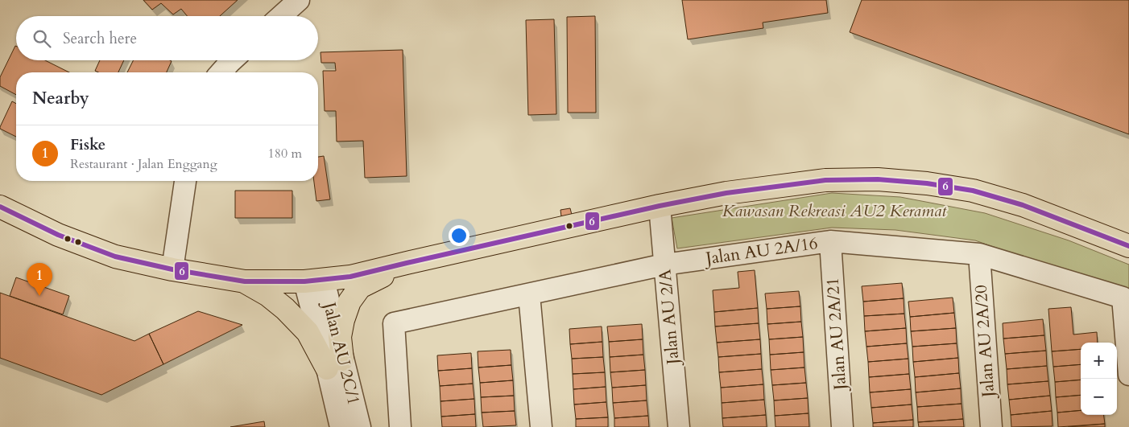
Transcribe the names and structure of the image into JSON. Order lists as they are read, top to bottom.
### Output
{
  "streets": {
    "street": [
      "Jalan AU 2A/16",
      "Jalan AU 2/A",
      "Jalan AU 2A/21",
      "Jalan AU 2A/20",
      "Jalan AU 2C/1"
    ]
  },
  "crossings": [
    ["Jalan AU 2A/16", "Jalan AU 2/A"],
    ["Jalan AU 2A/16", "Jalan AU 2A/21"],
    ["Jalan AU 2A/16", "Jalan AU 2A/20"]
  ],
  "parks": ["Kawasan Rekreasi AU2 Keramat"],
  "lines": ["transit line 6"],
  "page": {
    "search": "Search here",
    "heading": "Nearby",
    "list": [
      {
        "mark": "1",
        "name": "Fiske",
        "note": "Restaurant · Jalan Enggang",
        "value": "180 m"
      }
    ],
    "pins": "1",
    "map_buttons": ["+", "−"]
  }
}
